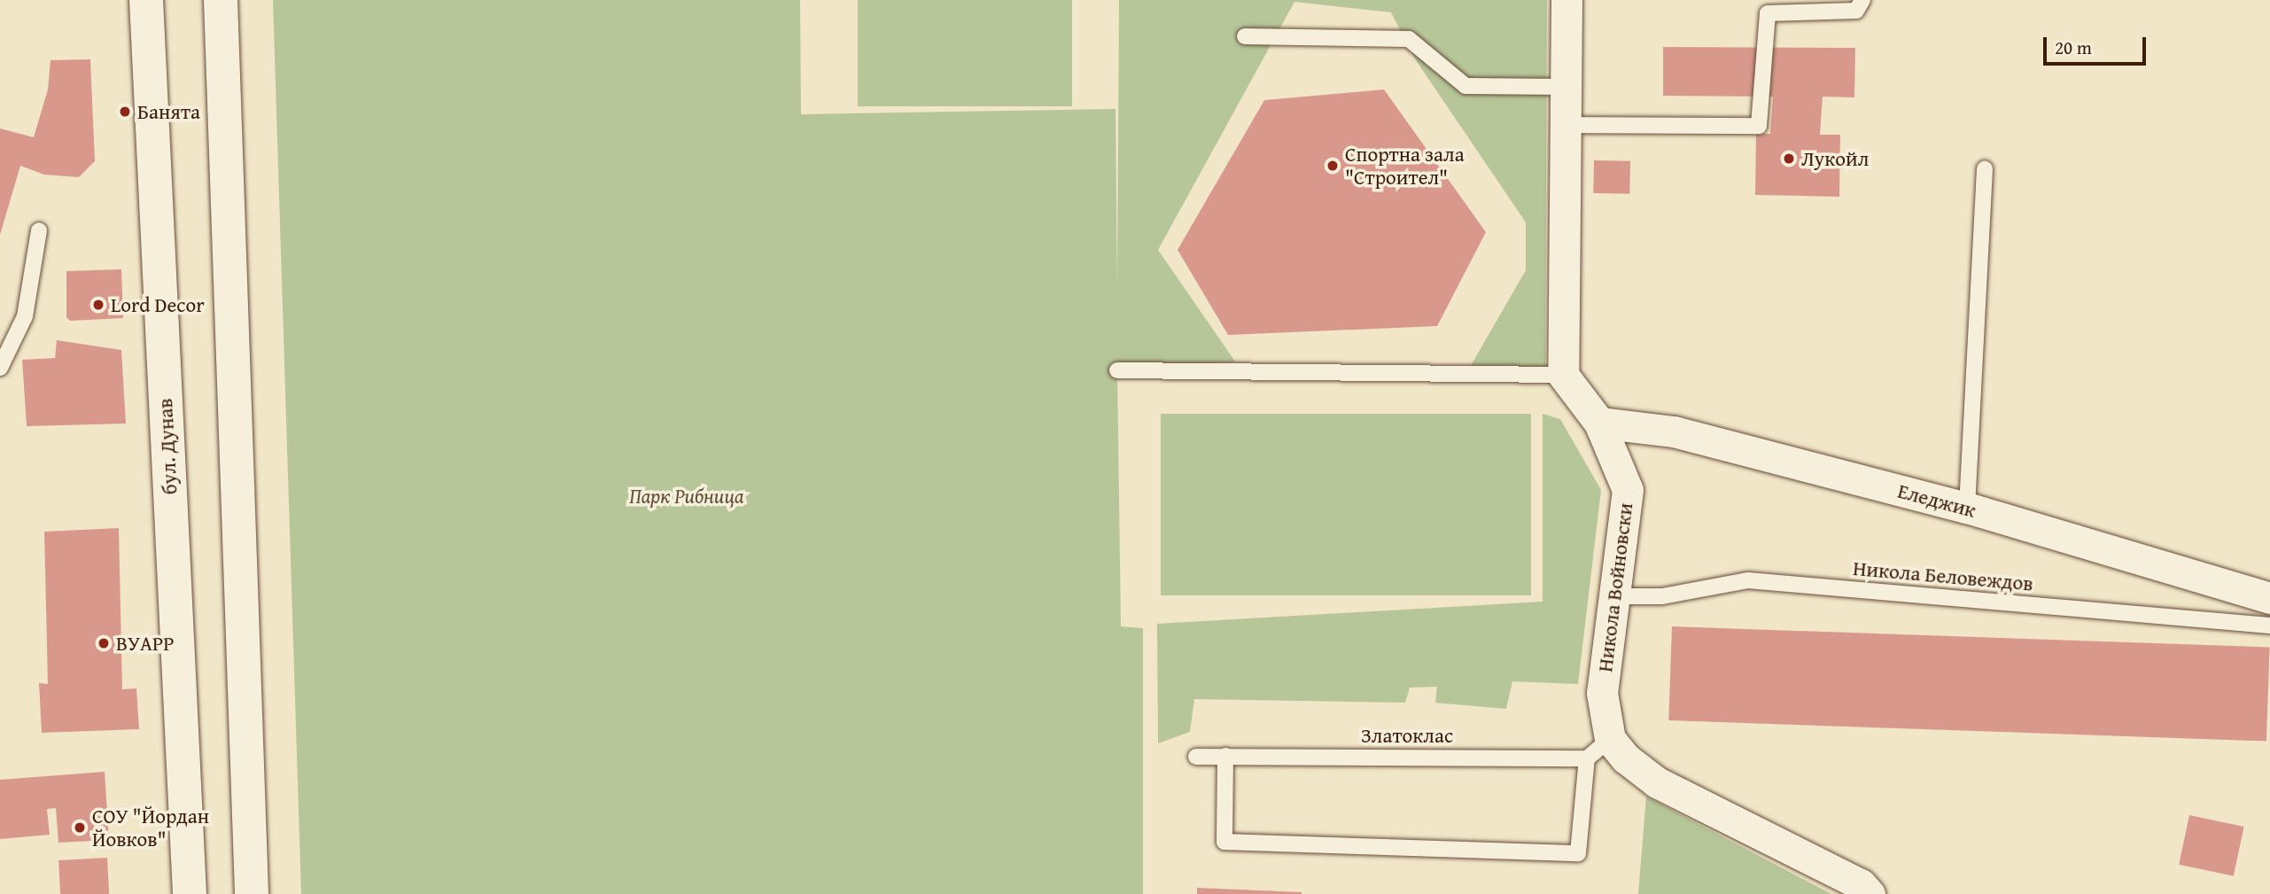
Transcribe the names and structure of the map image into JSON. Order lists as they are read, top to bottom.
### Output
{
  "streets": {
    "main road": ["бул. Дунав"],
    "street": ["Еледжик", "Никола Войновски"],
    "lane": ["Никола Беловеждов", "Златоклас"]
  },
  "crossings": [
    ["Еледжик", "Никола Войновски"],
    ["Никола Беловеждов", "Никола Войновски"]
  ],
  "parks": ["Парк Рибница"],
  "places": [
    "Банята",
    "Лукойл",
    "Спортна зала \"Строител\"",
    "Lord Decor",
    "ВУАРР",
    "СОУ \"Йордан Йовков\""
  ],
  "scale_bar": "20 m"
}
